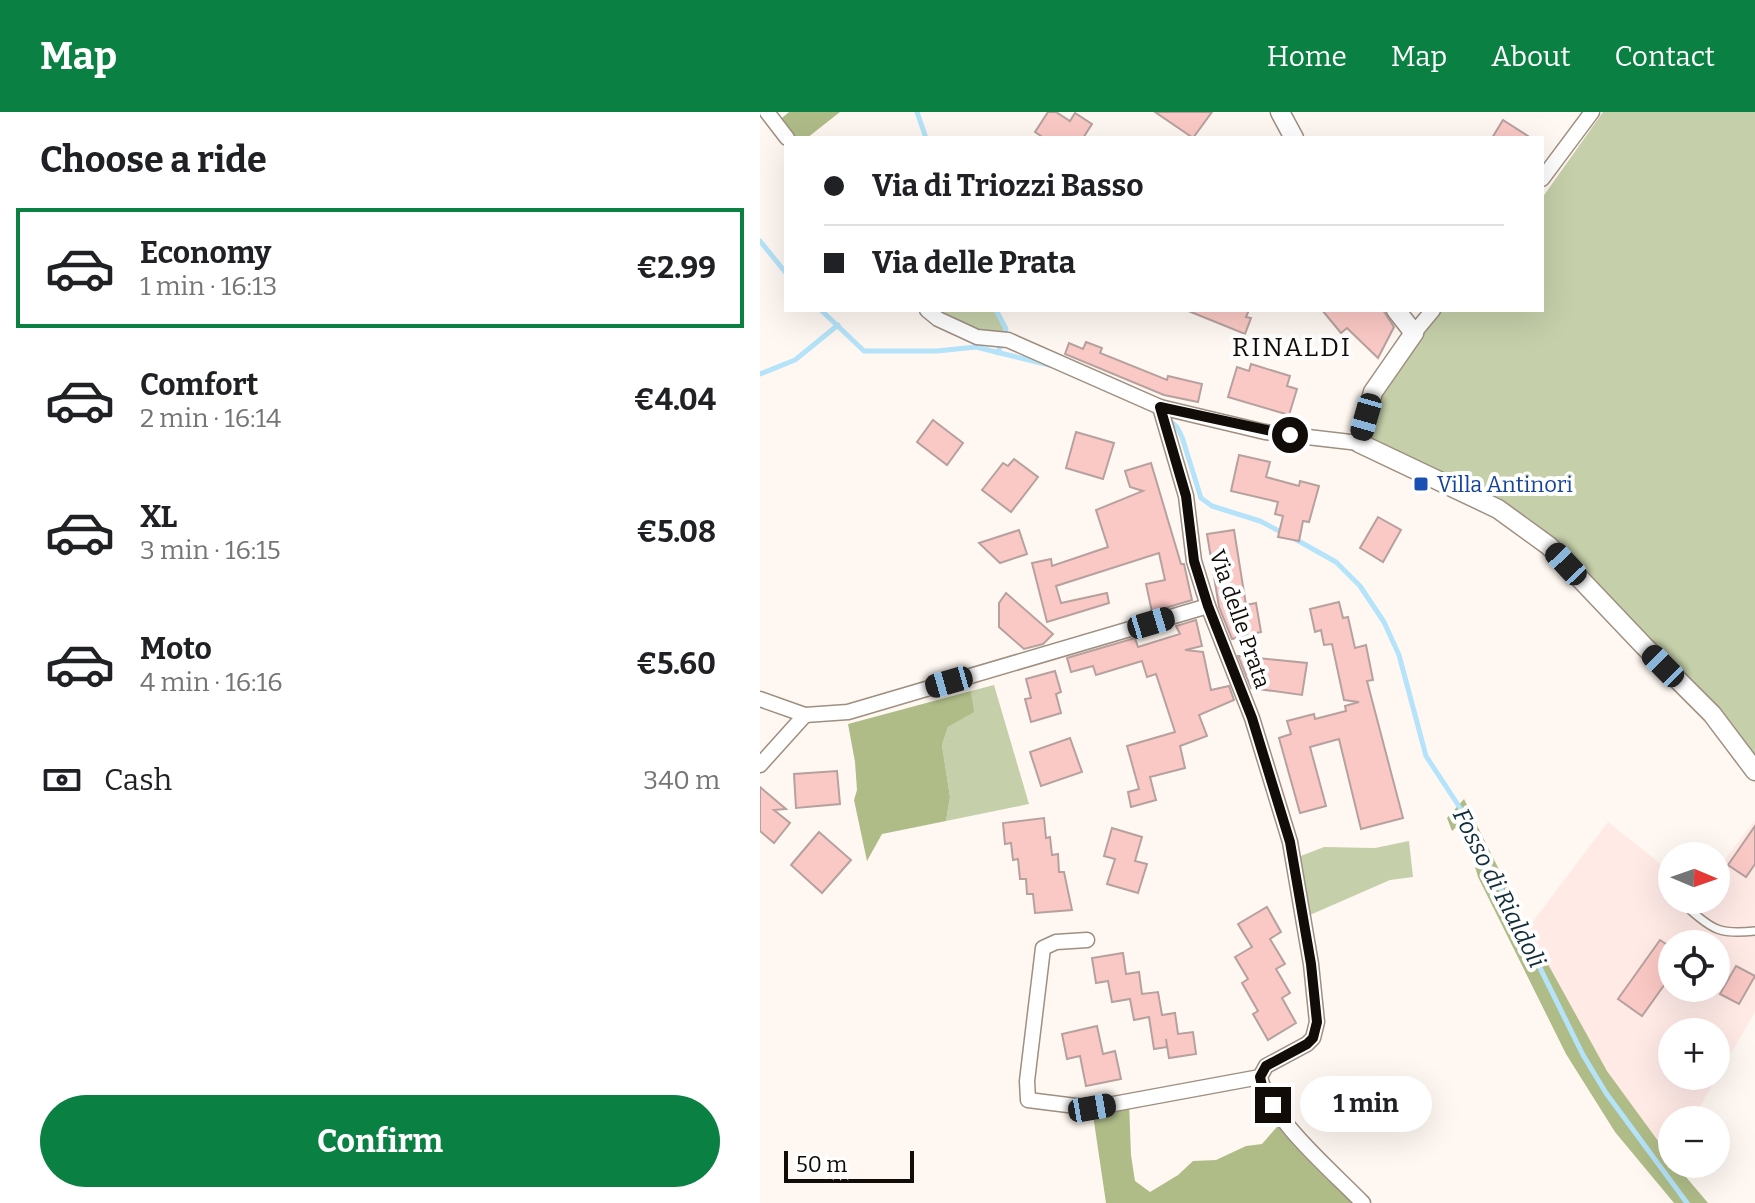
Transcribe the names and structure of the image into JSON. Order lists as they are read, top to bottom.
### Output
{
  "streets": {
    "street": ["Via delle Prata"]
  },
  "districts": ["RINALDI"],
  "water": ["Fosso di Rialdoli"],
  "places": {
    "transit": ["Villa Antinori"]
  },
  "scale_bar": "50 m",
  "north": "right",
  "page": {
    "header": "Map",
    "nav": [
      "Home",
      "Map",
      "About",
      "Contact"
    ],
    "heading": "Choose a ride",
    "banner": ["Via di Triozzi Basso", "Via delle Prata"],
    "list": [
      {
        "name": "Economy",
        "note": "1 min · 16:13",
        "value": "€2.99"
      },
      {
        "name": "Comfort",
        "note": "2 min · 16:14",
        "value": "€4.04"
      },
      {
        "name": "XL",
        "note": "3 min · 16:15",
        "value": "€5.08"
      },
      {
        "name": "Moto",
        "note": "4 min · 16:16",
        "value": "€5.60"
      }
    ],
    "pay": ["Cash", "340 m"],
    "map_buttons": ["+", "−"],
    "bubble": "1 min",
    "buttons": "Confirm",
    "scale": "50 m"
  }
}
